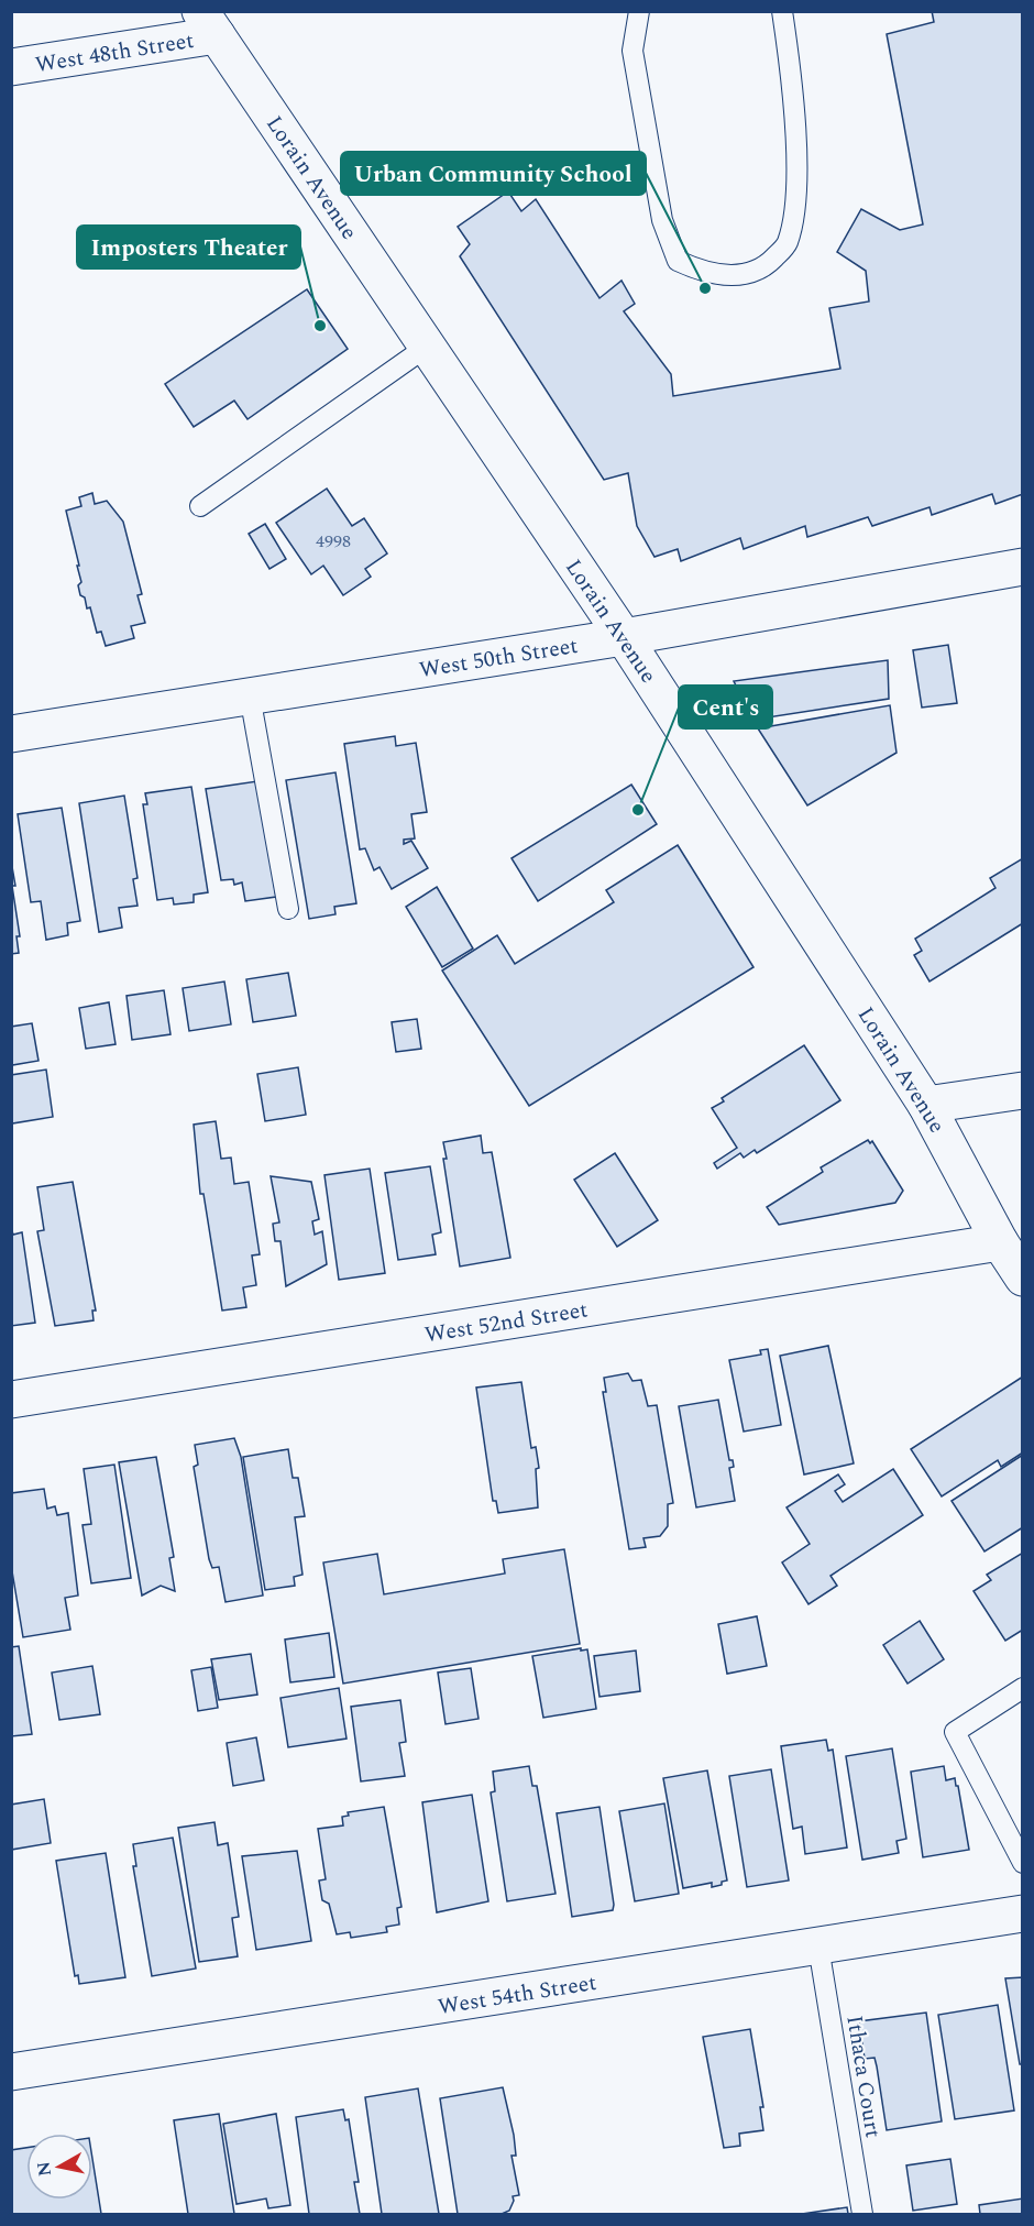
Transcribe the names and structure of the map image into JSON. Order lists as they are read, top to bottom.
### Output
{
  "streets": {
    "street": [
      "West 48th Street",
      "Lorain Avenue",
      "West 50th Street",
      "West 52nd Street",
      "West 54th Street"
    ],
    "lane": ["Ithaca Court"]
  },
  "crossings": [
    ["West 48th Street", "Lorain Avenue"],
    ["Lorain Avenue", "West 50th Street"],
    ["Lorain Avenue", "West 52nd Street"],
    ["West 54th Street", "Ithaca Court"]
  ],
  "places": ["Urban Community School", "Imposters Theater", "Cent's"],
  "house_numbers": ["4998"],
  "north": "left"
}
